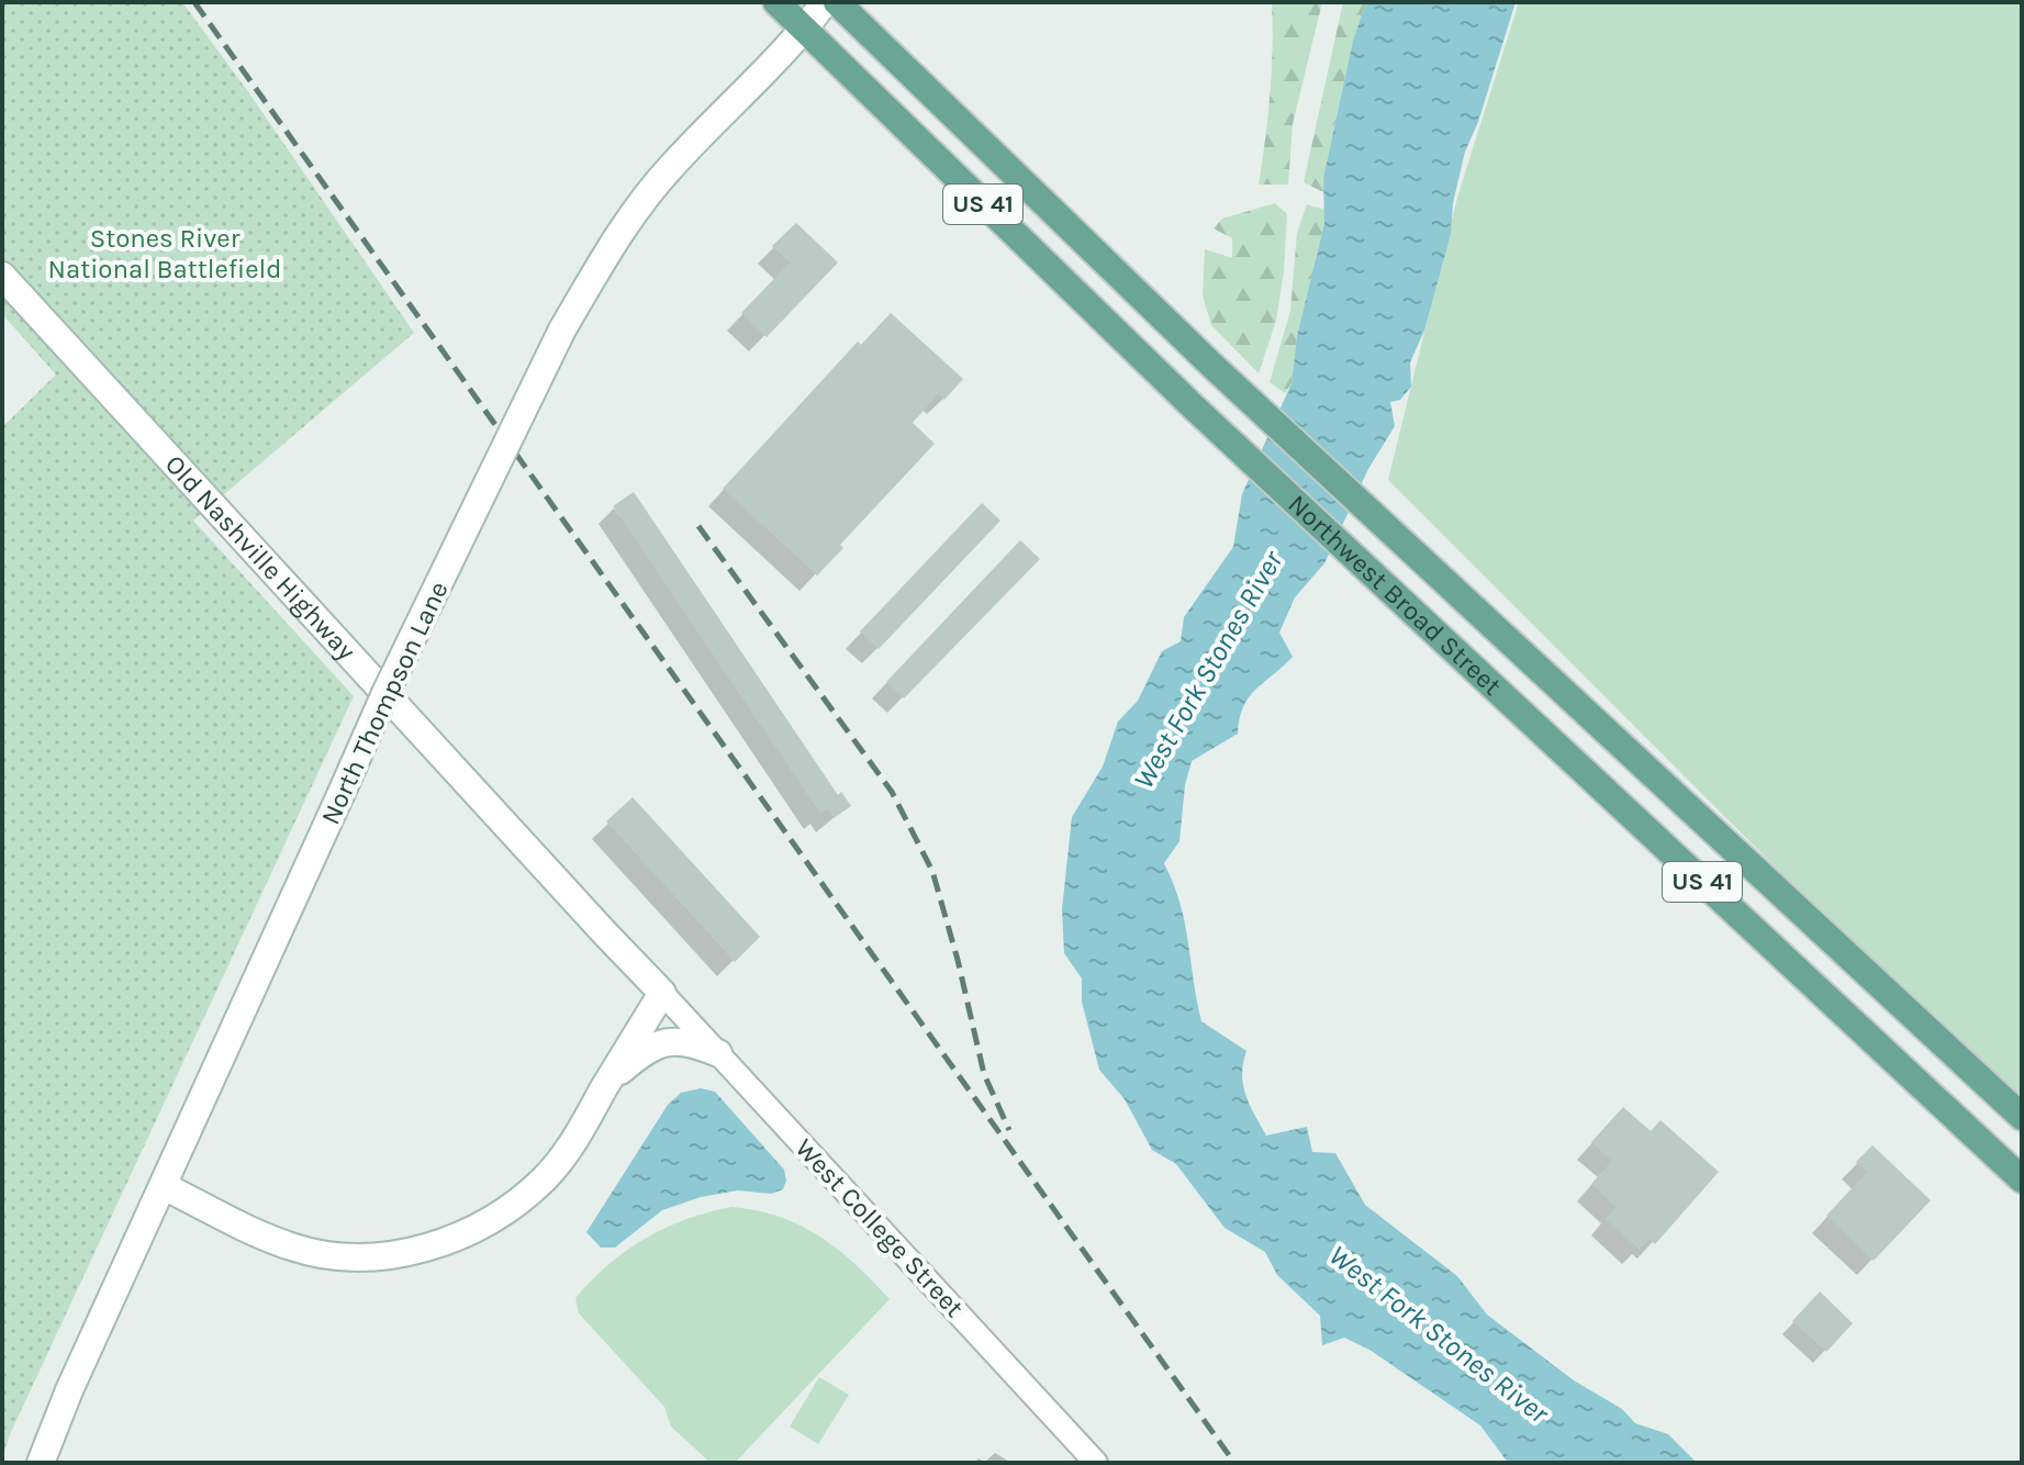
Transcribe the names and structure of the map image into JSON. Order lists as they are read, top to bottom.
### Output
{
  "streets": {
    "main road": [
      "US 41",
      "Old Nashville Highway",
      "Northwest Broad Street",
      "North Thompson Lane"
    ],
    "street": ["West College Street"]
  },
  "crossings": [
    ["Old Nashville Highway", "West College Street"],
    ["Northwest Broad Street", "North Thompson Lane"]
  ],
  "water": ["West Fork Stones River"],
  "parks": ["Stones River National Battlefield"]
}
